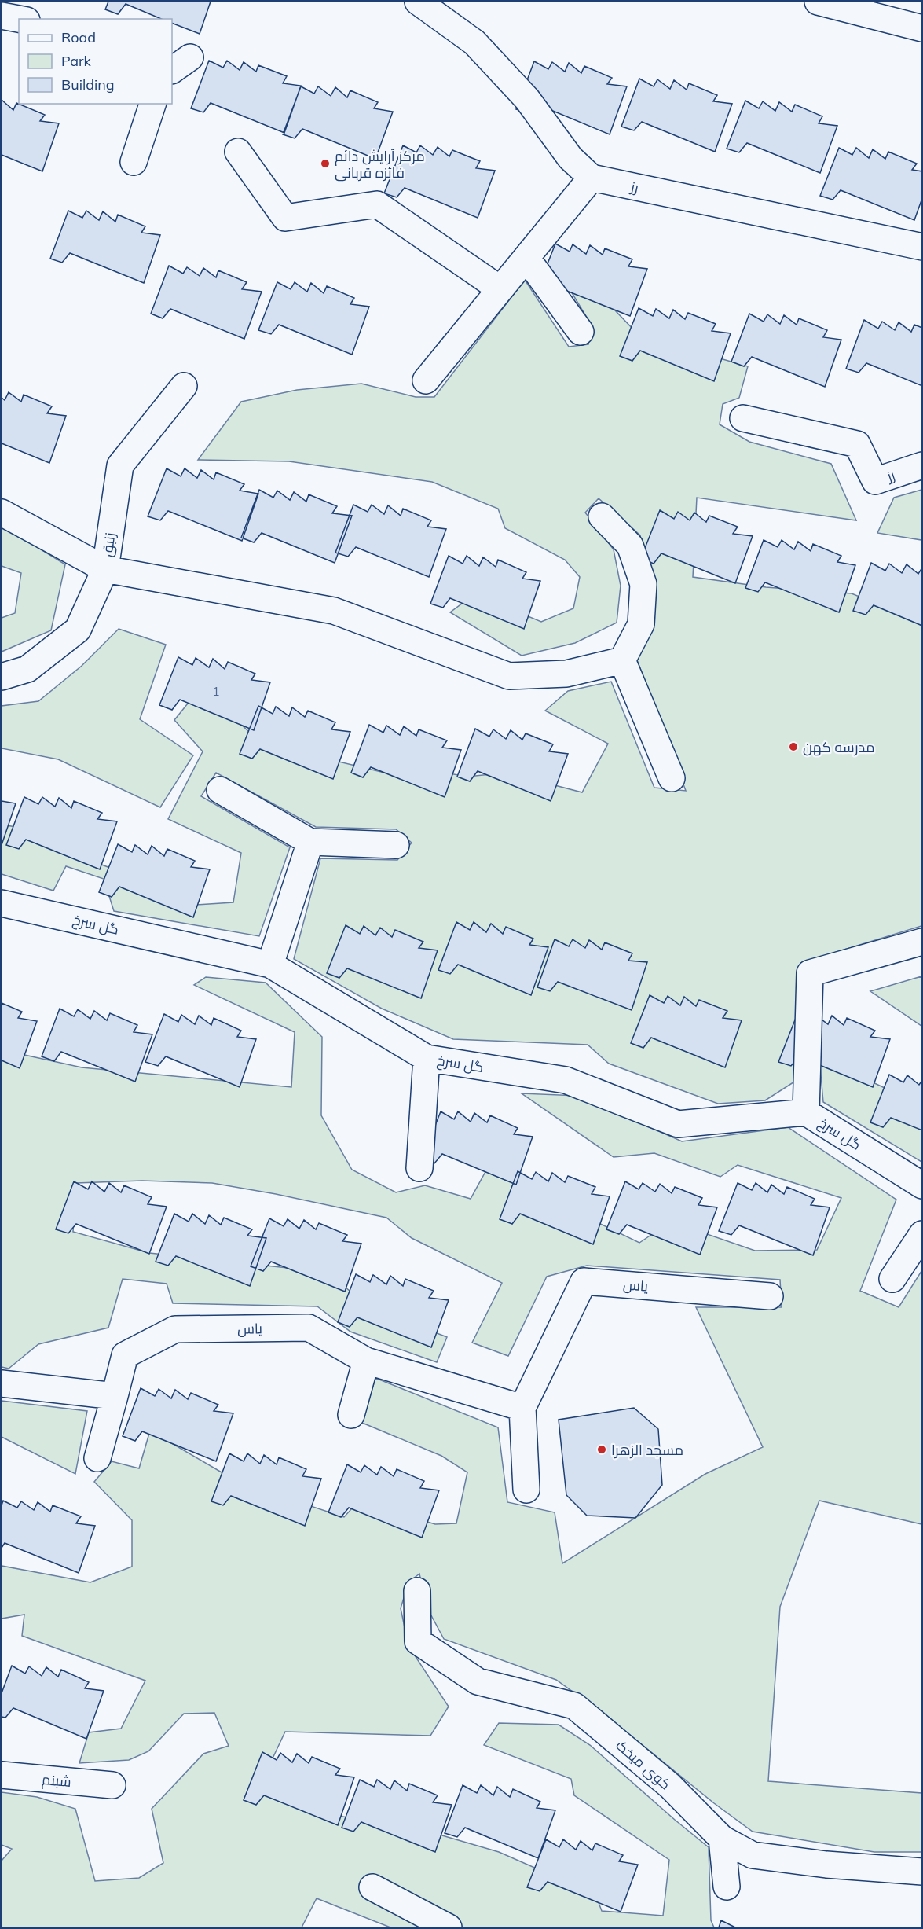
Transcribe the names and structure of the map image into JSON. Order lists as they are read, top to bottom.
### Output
{
  "streets": {
    "street": [
      "رز",
      "زنبق",
      "گل سرخ",
      "یاس",
      "کوی میخک",
      "شبنم"
    ]
  },
  "places": ["مرکز آرایش دائم فائزه قربانی", "مدرسه کهن", "مسجد الزهرا"],
  "house_numbers": ["1"],
  "legend": ["Road", "Park", "Building"]
}
